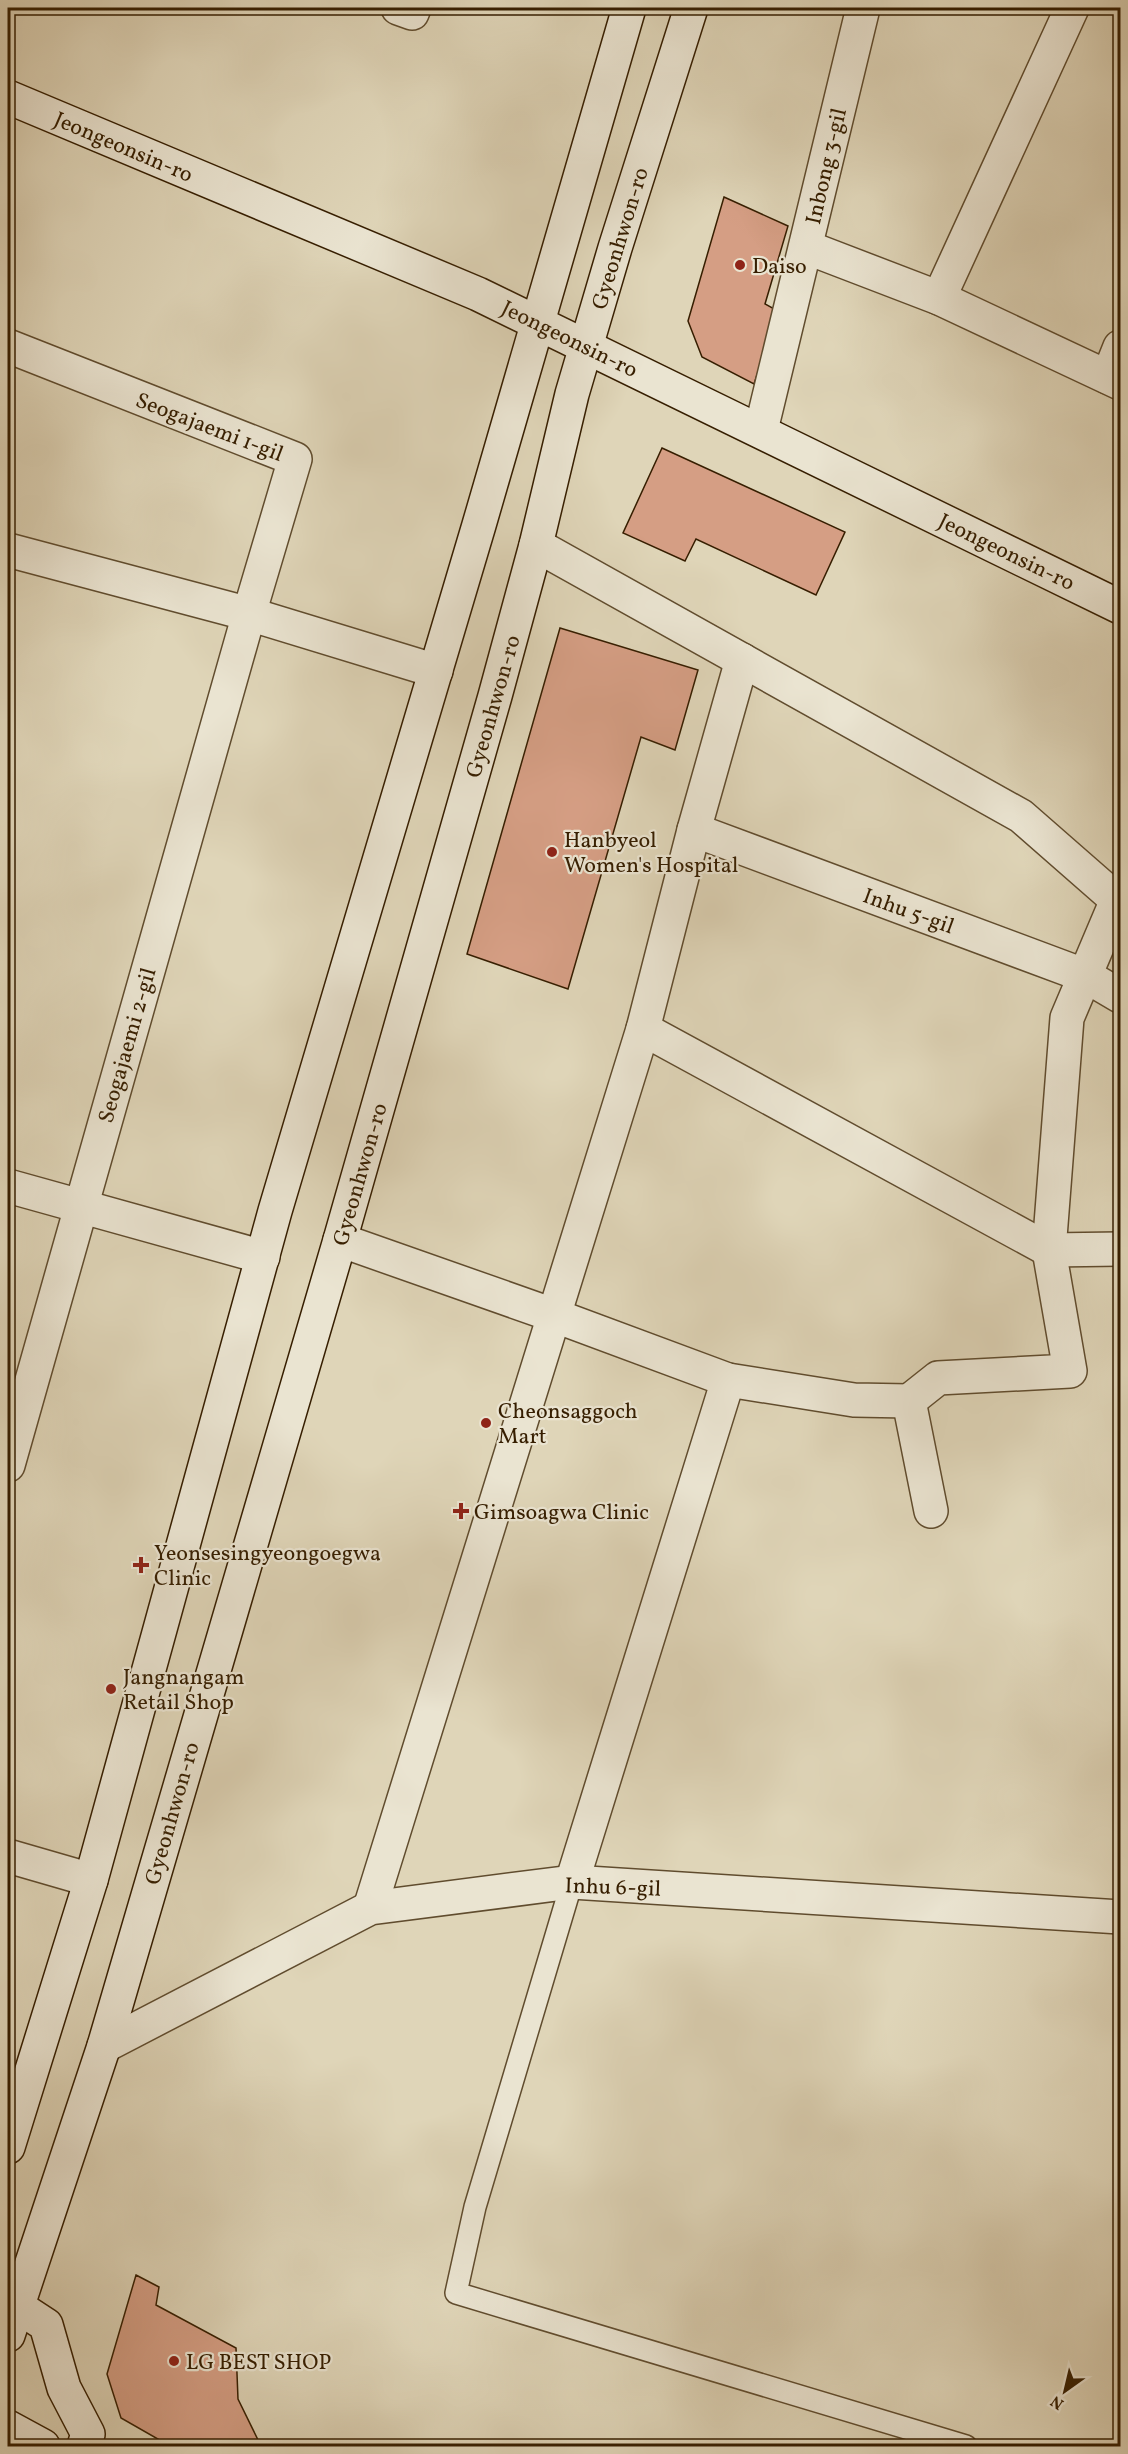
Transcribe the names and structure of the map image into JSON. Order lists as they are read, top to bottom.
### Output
{
  "streets": {
    "street": [
      "Jeongeonsin-ro",
      "Inbong 3-gil",
      "Gyeonhwon-ro",
      "Seogajaemi 1-gil",
      "Inhu 5-gil",
      "Seogajaemi 2-gil",
      "Inhu 6-gil"
    ]
  },
  "crossings": [
    ["Jeongeonsin-ro", "Inbong 3-gil"],
    ["Jeongeonsin-ro", "Gyeonhwon-ro"],
    ["Gyeonhwon-ro", "Inhu 6-gil"],
    ["Seogajaemi 1-gil", "Seogajaemi 2-gil"]
  ],
  "places": {
    "other": [
      "Daiso",
      "Hanbyeol Women's Hospital",
      "Cheonsaggoch Mart",
      "Jangnangam Retail Shop",
      "LG BEST SHOP"
    ],
    "health": ["Gimsoagwa Clinic", "Yeonsesingyeongoegwa Clinic"]
  },
  "north": "bottom left"
}
